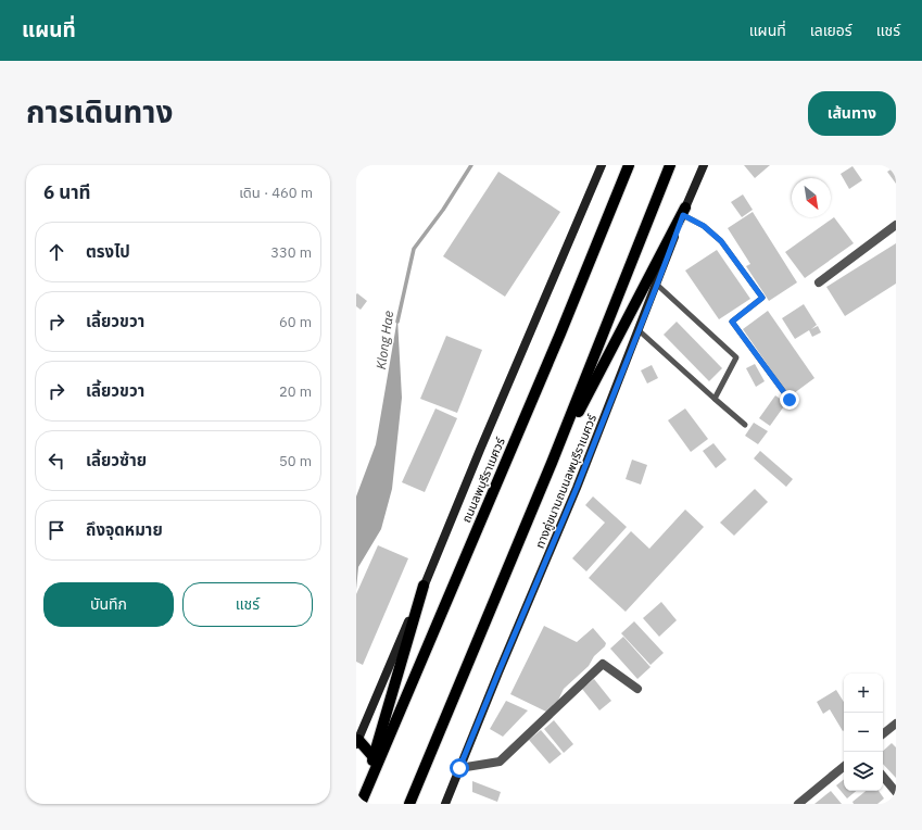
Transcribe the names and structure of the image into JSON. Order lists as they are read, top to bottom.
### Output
{
  "streets": {
    "main road": ["ถนนลพบุรีราเมศวร์", "ทางคู่ขนานถนนลพบุรีราเมศวร์"]
  },
  "water": ["Klong Hae"],
  "north": "bottom right",
  "page": {
    "header": "แผนที่",
    "nav": ["แผนที่", "เลเยอร์", "แชร์"],
    "title": "การเดินทาง",
    "buttons": [
      "เส้นทาง",
      ["บันทึก", "แชร์"]
    ],
    "heading": ["6 นาที", "เดิน · 460 m"],
    "list": [
      ["ตรงไป", "330 m"],
      ["เลี้ยวขวา", "60 m"],
      ["เลี้ยวขวา", "20 m"],
      ["เลี้ยวซ้าย", "50 m"],
      "ถึงจุดหมาย"
    ],
    "map_buttons": ["+", "−"]
  }
}
